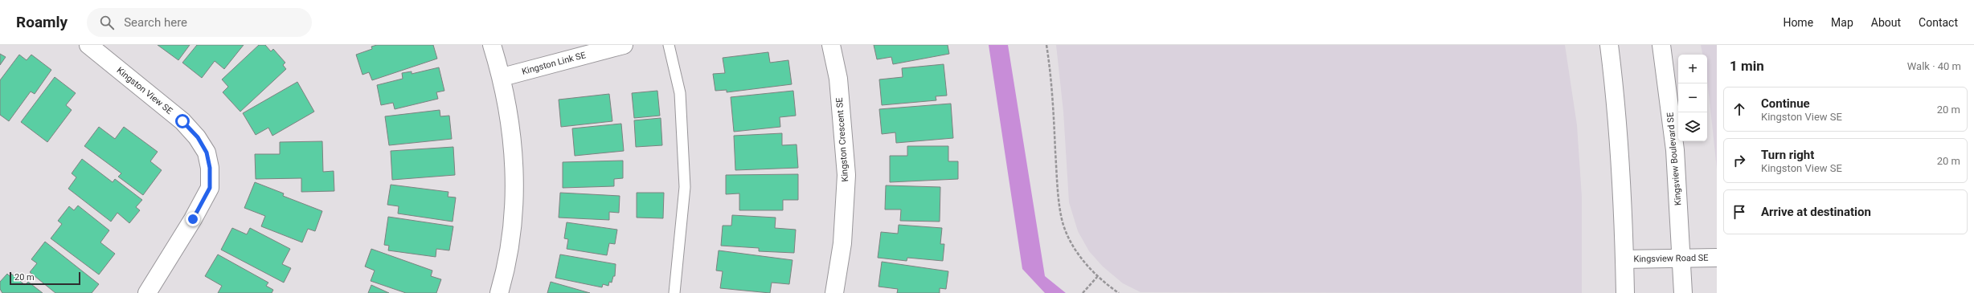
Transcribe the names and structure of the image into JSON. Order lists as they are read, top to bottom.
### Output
{
  "streets": {
    "street": [
      "Kingston Link SE",
      "Kingston View SE",
      "Kingston Crescent SE",
      "Kingsview Boulevard SE",
      "Kingsview Road SE"
    ]
  },
  "crossings": [
    ["Kingsview Boulevard SE", "Kingsview Road SE"]
  ],
  "scale_bar": "20 m",
  "page": {
    "header": "Roamly",
    "search": "Search here",
    "nav": [
      "Home",
      "Map",
      "About",
      "Contact"
    ],
    "heading": ["1 min", "Walk · 40 m"],
    "map_buttons": ["+", "−"],
    "list": [
      ["Continue", "Kingston View SE", "20 m"],
      ["Turn right", "Kingston View SE", "20 m"],
      "Arrive at destination"
    ],
    "scale": "20 m"
  }
}
